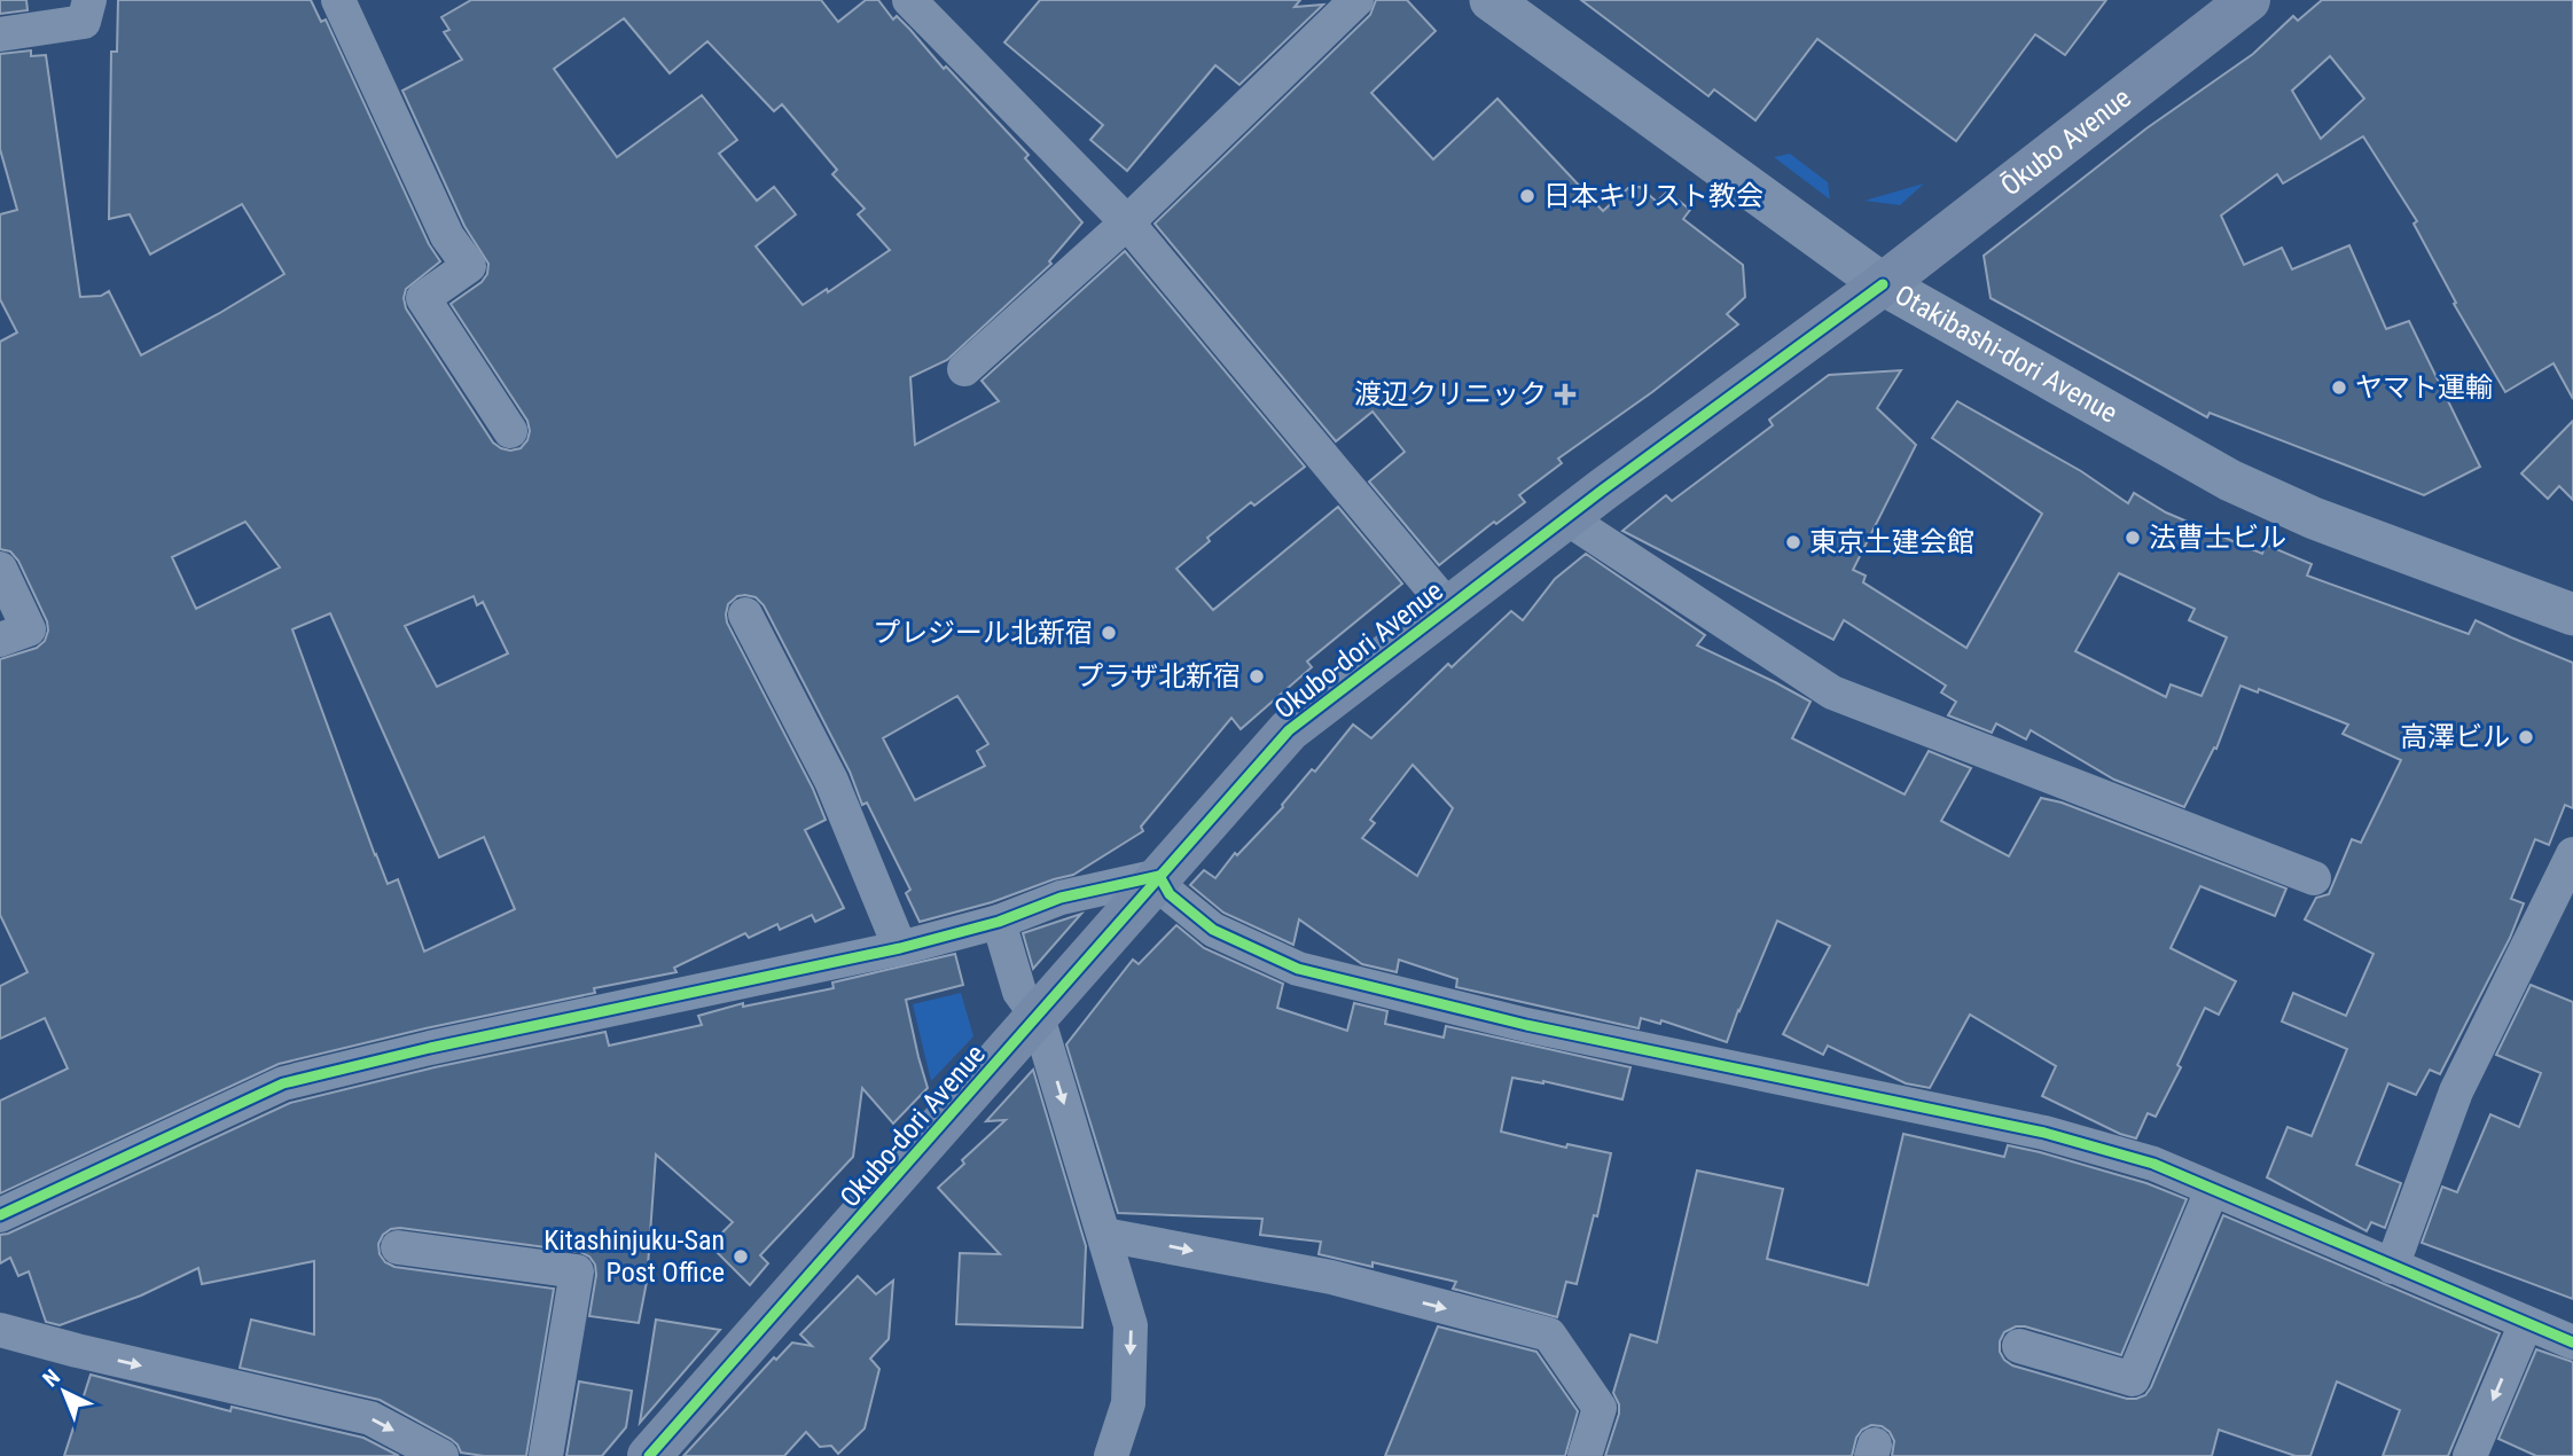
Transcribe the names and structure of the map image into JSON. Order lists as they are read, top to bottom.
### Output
{
  "streets": {
    "main road": ["Ōkubo Avenue", "Okubo-dori Avenue"],
    "street": ["Otakibashi-dori Avenue"]
  },
  "crossings": [
    ["Ōkubo Avenue", "Otakibashi-dori Avenue"],
    ["Ōkubo Avenue", "Okubo-dori Avenue"],
    ["Otakibashi-dori Avenue", "Okubo-dori Avenue"]
  ],
  "places": {
    "other": [
      "日本キリスト教会",
      "ヤマト運輸",
      "法曹士ビル",
      "東京土建会館",
      "プレジール北新宿",
      "プラザ北新宿",
      "高澤ビル",
      "Kitashinjuku-San Post Office"
    ],
    "health": ["渡辺クリニック"]
  },
  "north": "top left"
}
